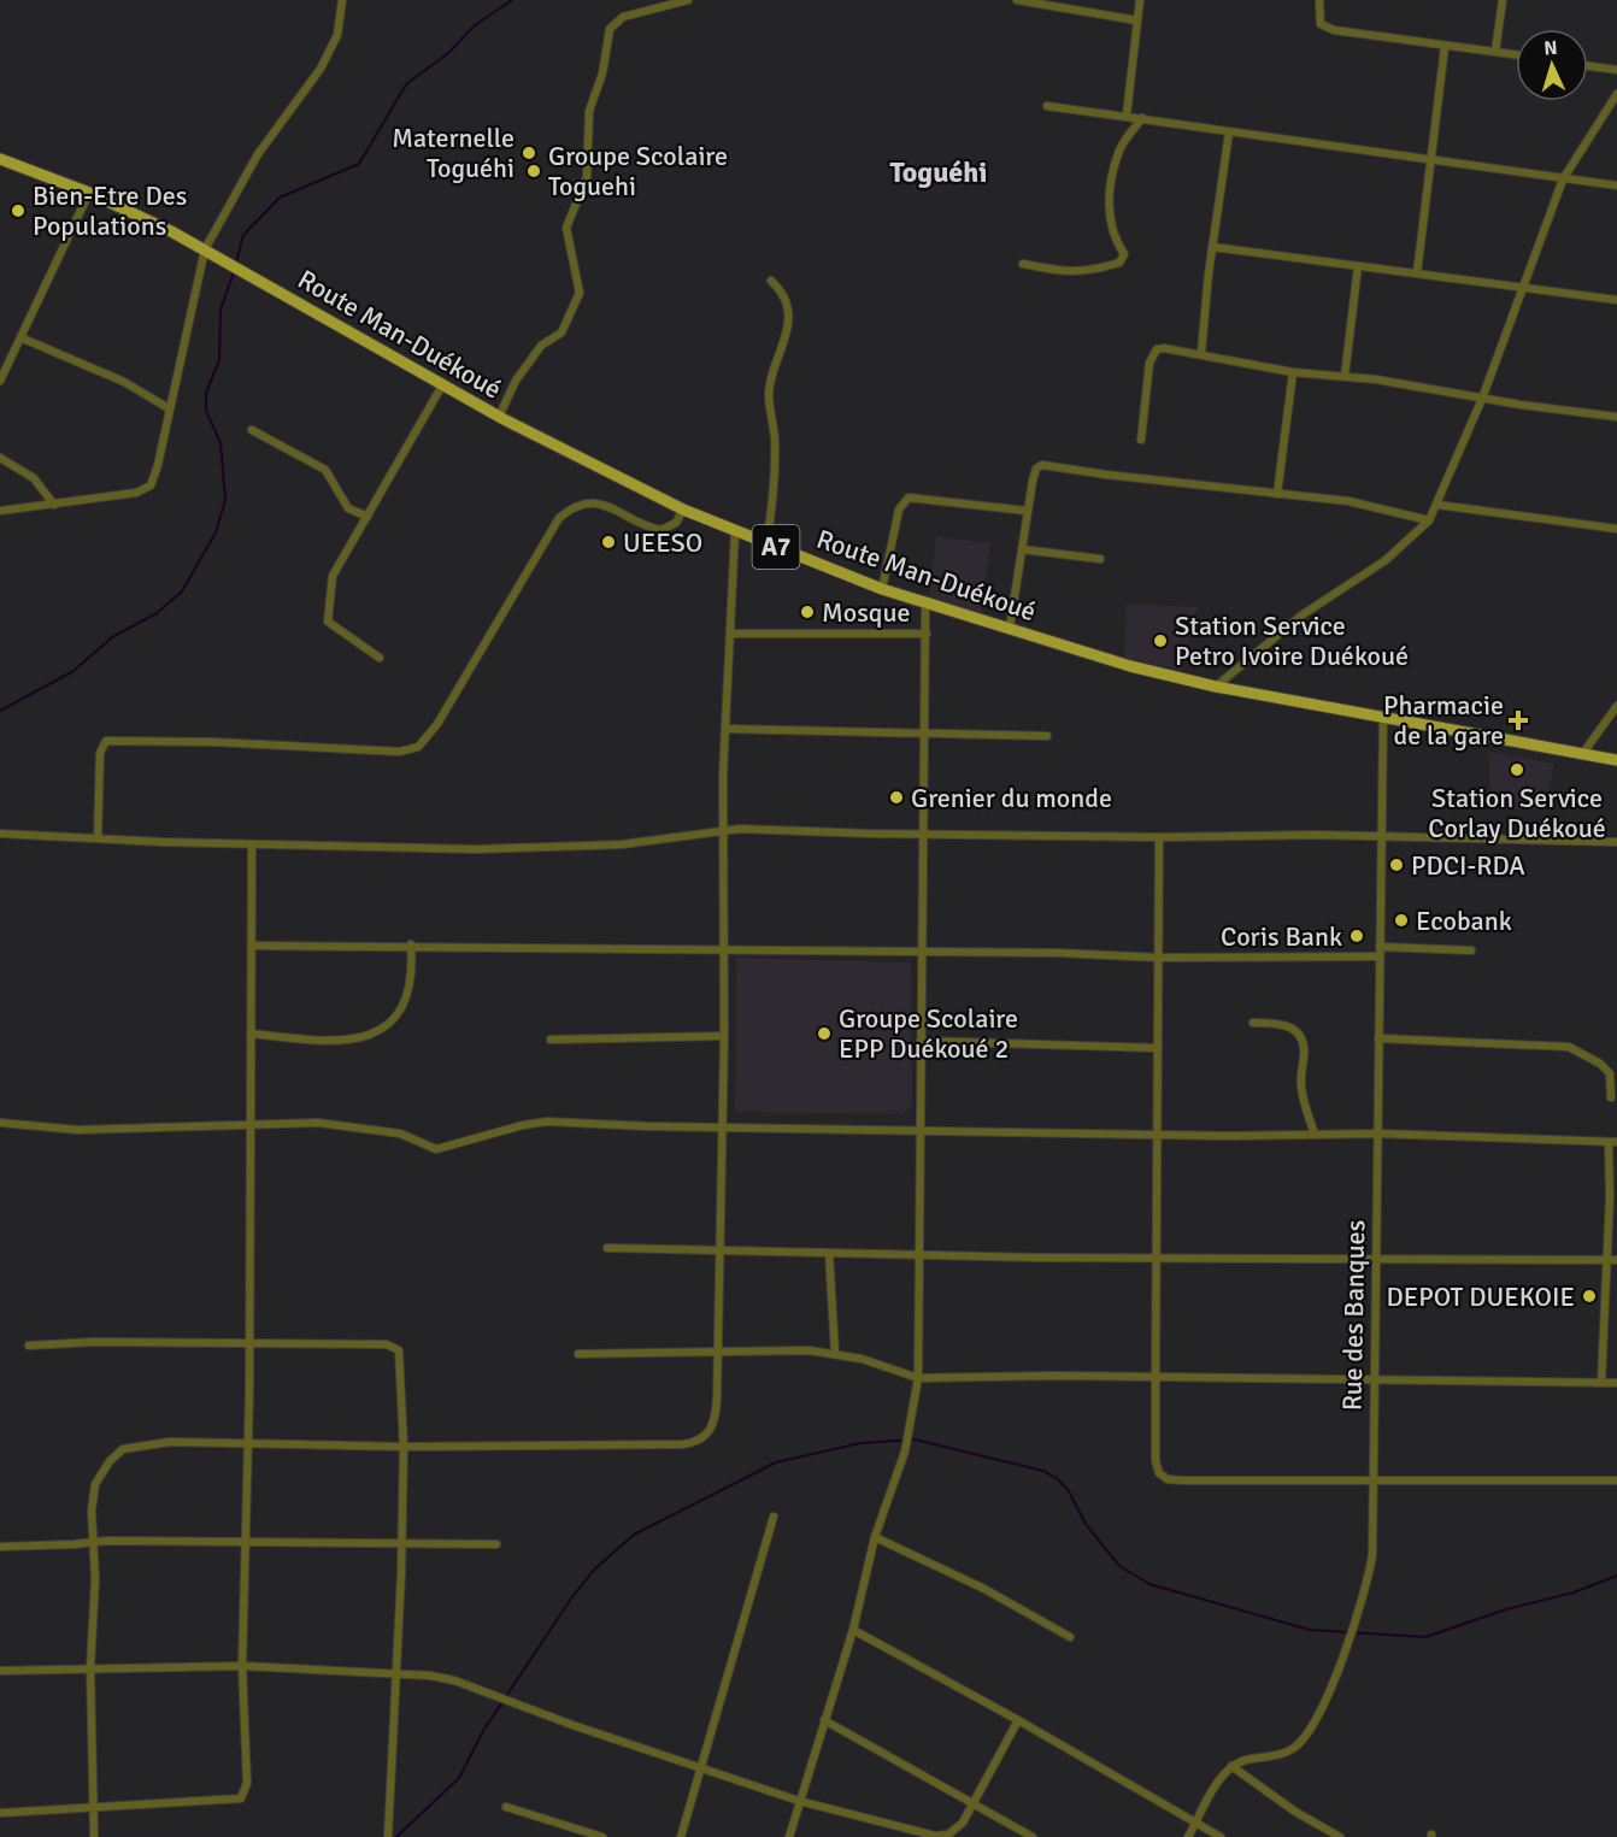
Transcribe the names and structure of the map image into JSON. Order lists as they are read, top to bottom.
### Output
{
  "streets": {
    "main road": ["Route Man-Duékoué", "A7"],
    "street": ["Rue des Banques"]
  },
  "crossings": [
    ["Route Man-Duékoué", "Rue des Banques"]
  ],
  "districts": ["Toguéhi"],
  "places": {
    "other": [
      "Maternelle Toguéhi",
      "Groupe Scolaire Toguehi",
      "Bien-Etre Des Populations",
      "UEESO",
      "Mosque",
      "Station Service Petro Ivoire Duékoué",
      "Station Service Corlay Duékoué",
      "Grenier du monde",
      "PDCI-RDA",
      "Ecobank",
      "Coris Bank",
      "Groupe Scolaire EPP Duékoué 2",
      "DEPOT DUEKOIE"
    ],
    "health": ["Pharmacie de la gare"]
  },
  "north": "top"
}
